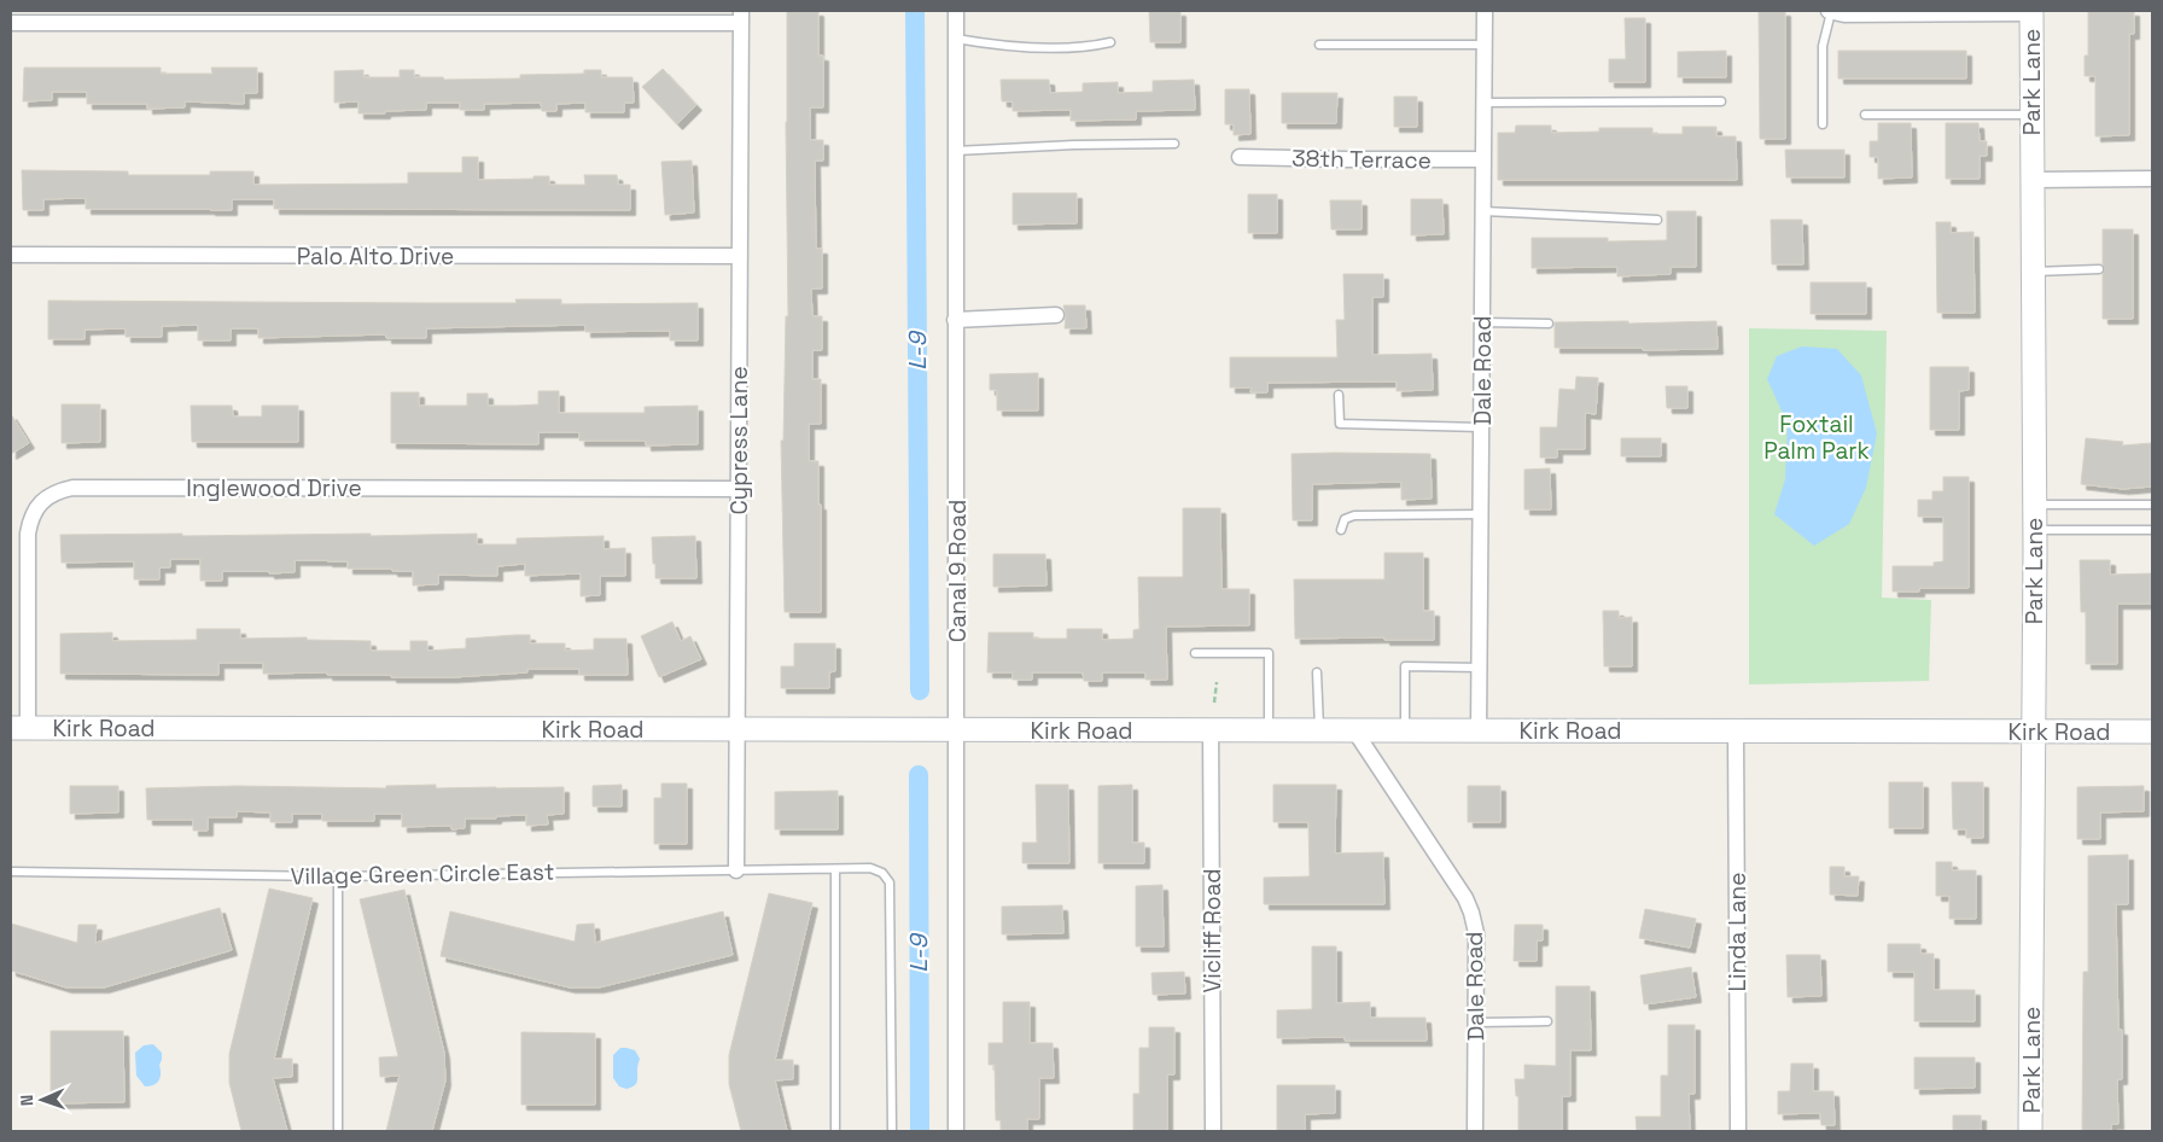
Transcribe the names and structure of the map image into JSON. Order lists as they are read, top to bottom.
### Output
{
  "streets": {
    "street": [
      "Park Lane",
      "38th Terrace",
      "Palo Alto Drive",
      "Dale Road",
      "Cypress Lane",
      "Inglewood Drive",
      "Canal 9 Road",
      "Kirk Road",
      "Vicliff Road",
      "Linda Lane"
    ],
    "lane": ["Village Green Circle East"]
  },
  "crossings": [
    ["Park Lane", "Kirk Road"],
    ["38th Terrace", "Dale Road"],
    ["Palo Alto Drive", "Cypress Lane"],
    ["Dale Road", "Kirk Road"],
    ["Cypress Lane", "Inglewood Drive"],
    ["Cypress Lane", "Kirk Road"],
    ["Cypress Lane", "Village Green Circle East"],
    ["Inglewood Drive", "Kirk Road"],
    ["Canal 9 Road", "Kirk Road"],
    ["Kirk Road", "Vicliff Road"],
    ["Kirk Road", "Linda Lane"]
  ],
  "water": ["L-9"],
  "parks": ["Foxtail Palm Park"],
  "north": "left"
}
